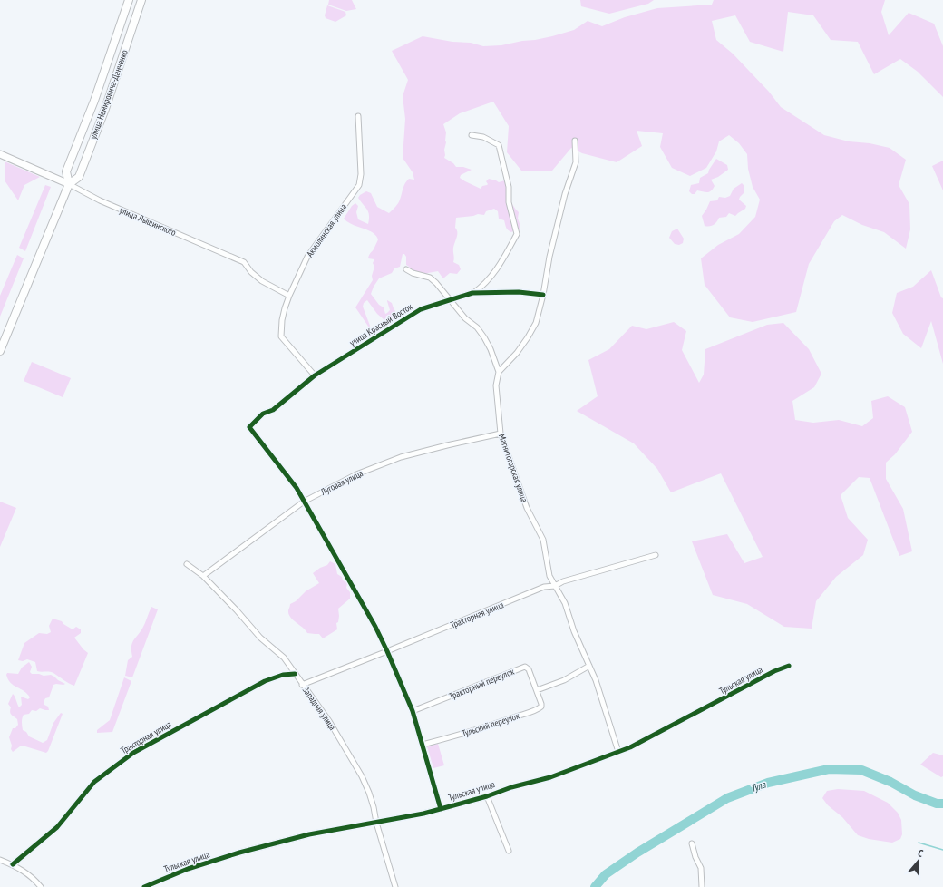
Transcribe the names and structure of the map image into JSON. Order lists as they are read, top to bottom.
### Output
{
  "streets": {
    "main road": ["улица Немировича-Данченко"],
    "street": [
      "улица Лыщинского",
      "Акмолинская улица",
      "улица Красный Восток",
      "Магнитогорская улица",
      "Луговая улица",
      "Тракторная улица",
      "Тульская улица",
      "Тракторный переулок",
      "Западная улица",
      "Тульский переулок"
    ]
  },
  "crossings": [
    ["улица Немировича-Данченко", "улица Лыщинского"],
    ["улица Лыщинского", "Акмолинская улица"],
    ["Акмолинская улица", "улица Красный Восток"],
    ["улица Красный Восток", "Луговая улица"],
    ["Магнитогорская улица", "Луговая улица"],
    ["Магнитогорская улица", "Тракторная улица"],
    ["Магнитогорская улица", "Тульская улица"],
    ["Луговая улица", "Западная улица"],
    ["Тракторная улица", "Западная улица"],
    ["Тульская улица", "Западная улица"],
    ["Тракторный переулок", "Тульский переулок"]
  ],
  "water": ["Тула"],
  "north": "top"
}
